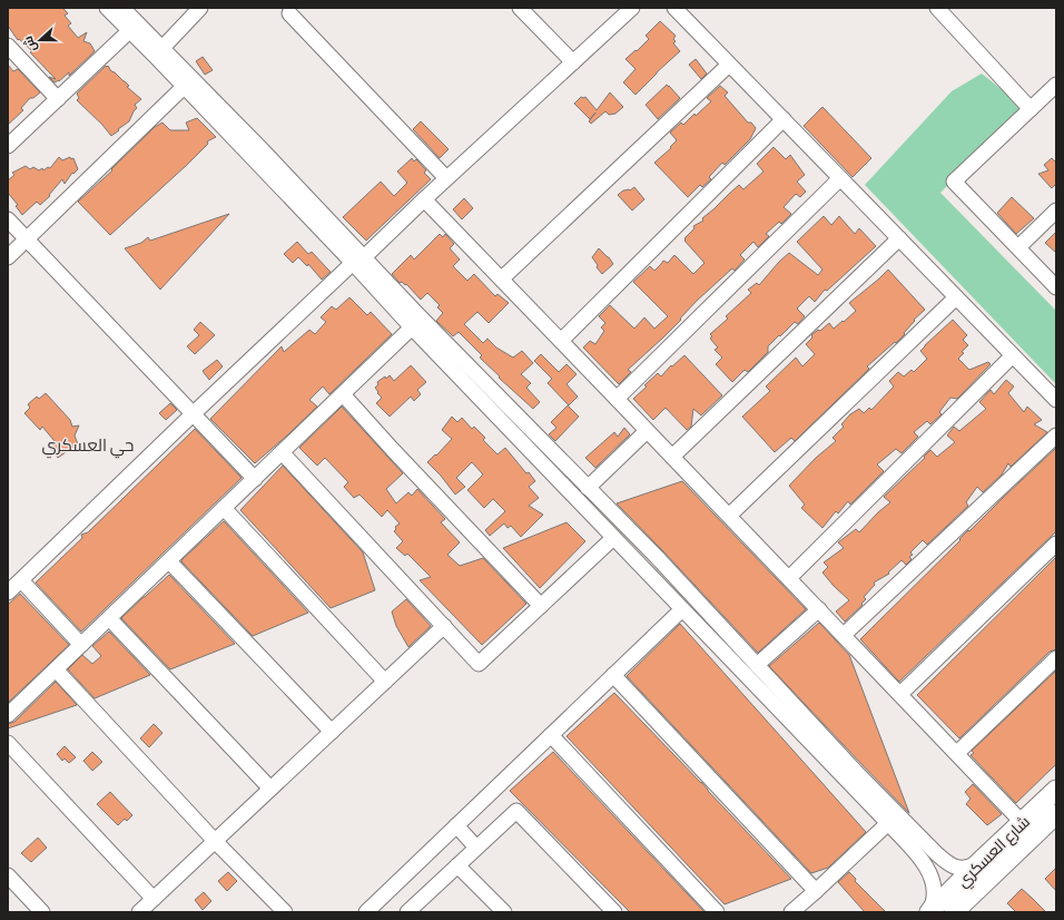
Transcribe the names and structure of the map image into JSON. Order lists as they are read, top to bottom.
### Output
{
  "streets": {
    "main road": ["شارع العسكري"]
  },
  "districts": ["حي العسكري"],
  "north": "left"
}
